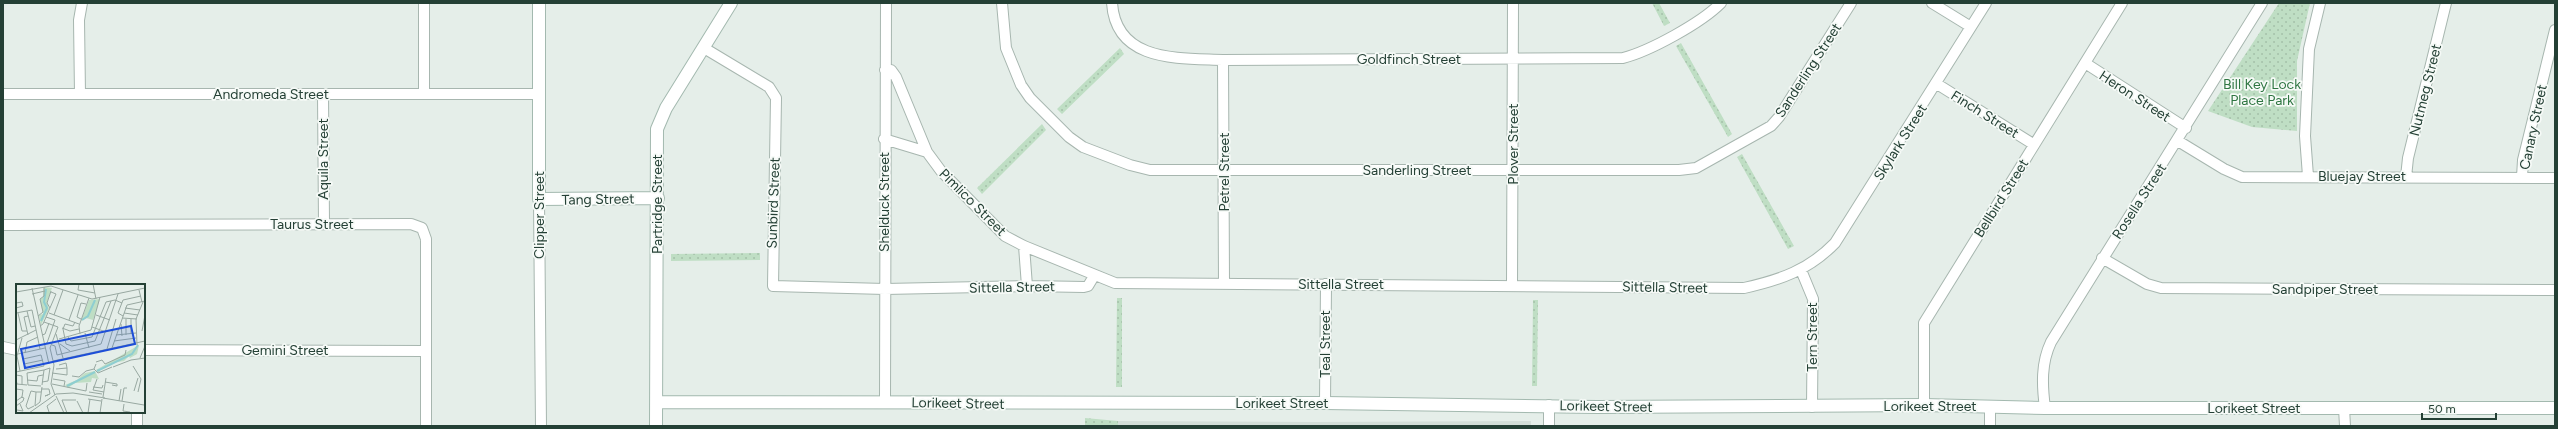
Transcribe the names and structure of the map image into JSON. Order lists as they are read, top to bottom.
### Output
{
  "streets": {
    "street": [
      "Goldfinch Street",
      "Sanderling Street",
      "Nutmeg Street",
      "Andromeda Street",
      "Heron Street",
      "Finch Street",
      "Canary Street",
      "Skylark Street",
      "Plover Street",
      "Aquila Street",
      "Petrel Street",
      "Bluejay Street",
      "Bellbird Street",
      "Tang Street",
      "Rosella Street",
      "Shelduck Street",
      "Pimlico Street",
      "Sunbird Street",
      "Partridge Street",
      "Clipper Street",
      "Taurus Street",
      "Sittella Street",
      "Sandpiper Street",
      "Tern Street",
      "Teal Street",
      "Gemini Street",
      "Lorikeet Street"
    ]
  },
  "crossings": [
    ["Goldfinch Street", "Plover Street"],
    ["Goldfinch Street", "Petrel Street"],
    ["Sanderling Street", "Plover Street"],
    ["Sanderling Street", "Petrel Street"],
    ["Nutmeg Street", "Bluejay Street"],
    ["Andromeda Street", "Aquila Street"],
    ["Andromeda Street", "Clipper Street"],
    ["Heron Street", "Bellbird Street"],
    ["Heron Street", "Rosella Street"],
    ["Finch Street", "Skylark Street"],
    ["Finch Street", "Bellbird Street"],
    ["Canary Street", "Bluejay Street"],
    ["Skylark Street", "Sittella Street"],
    ["Skylark Street", "Tern Street"],
    ["Plover Street", "Sittella Street"],
    ["Aquila Street", "Taurus Street"],
    ["Petrel Street", "Sittella Street"],
    ["Bluejay Street", "Rosella Street"],
    ["Bellbird Street", "Lorikeet Street"],
    ["Tang Street", "Partridge Street"],
    ["Tang Street", "Clipper Street"],
    ["Rosella Street", "Sandpiper Street"],
    ["Rosella Street", "Lorikeet Street"],
    ["Shelduck Street", "Pimlico Street"],
    ["Shelduck Street", "Sunbird Street"],
    ["Shelduck Street", "Sittella Street"],
    ["Shelduck Street", "Lorikeet Street"],
    ["Pimlico Street", "Sittella Street"],
    ["Sunbird Street", "Partridge Street"],
    ["Sunbird Street", "Sittella Street"],
    ["Partridge Street", "Lorikeet Street"],
    ["Taurus Street", "Gemini Street"],
    ["Sittella Street", "Tern Street"],
    ["Sittella Street", "Teal Street"],
    ["Tern Street", "Lorikeet Street"],
    ["Teal Street", "Lorikeet Street"]
  ],
  "parks": ["Bill Key Lock Place Park"],
  "scale_bar": "50 m"
}
